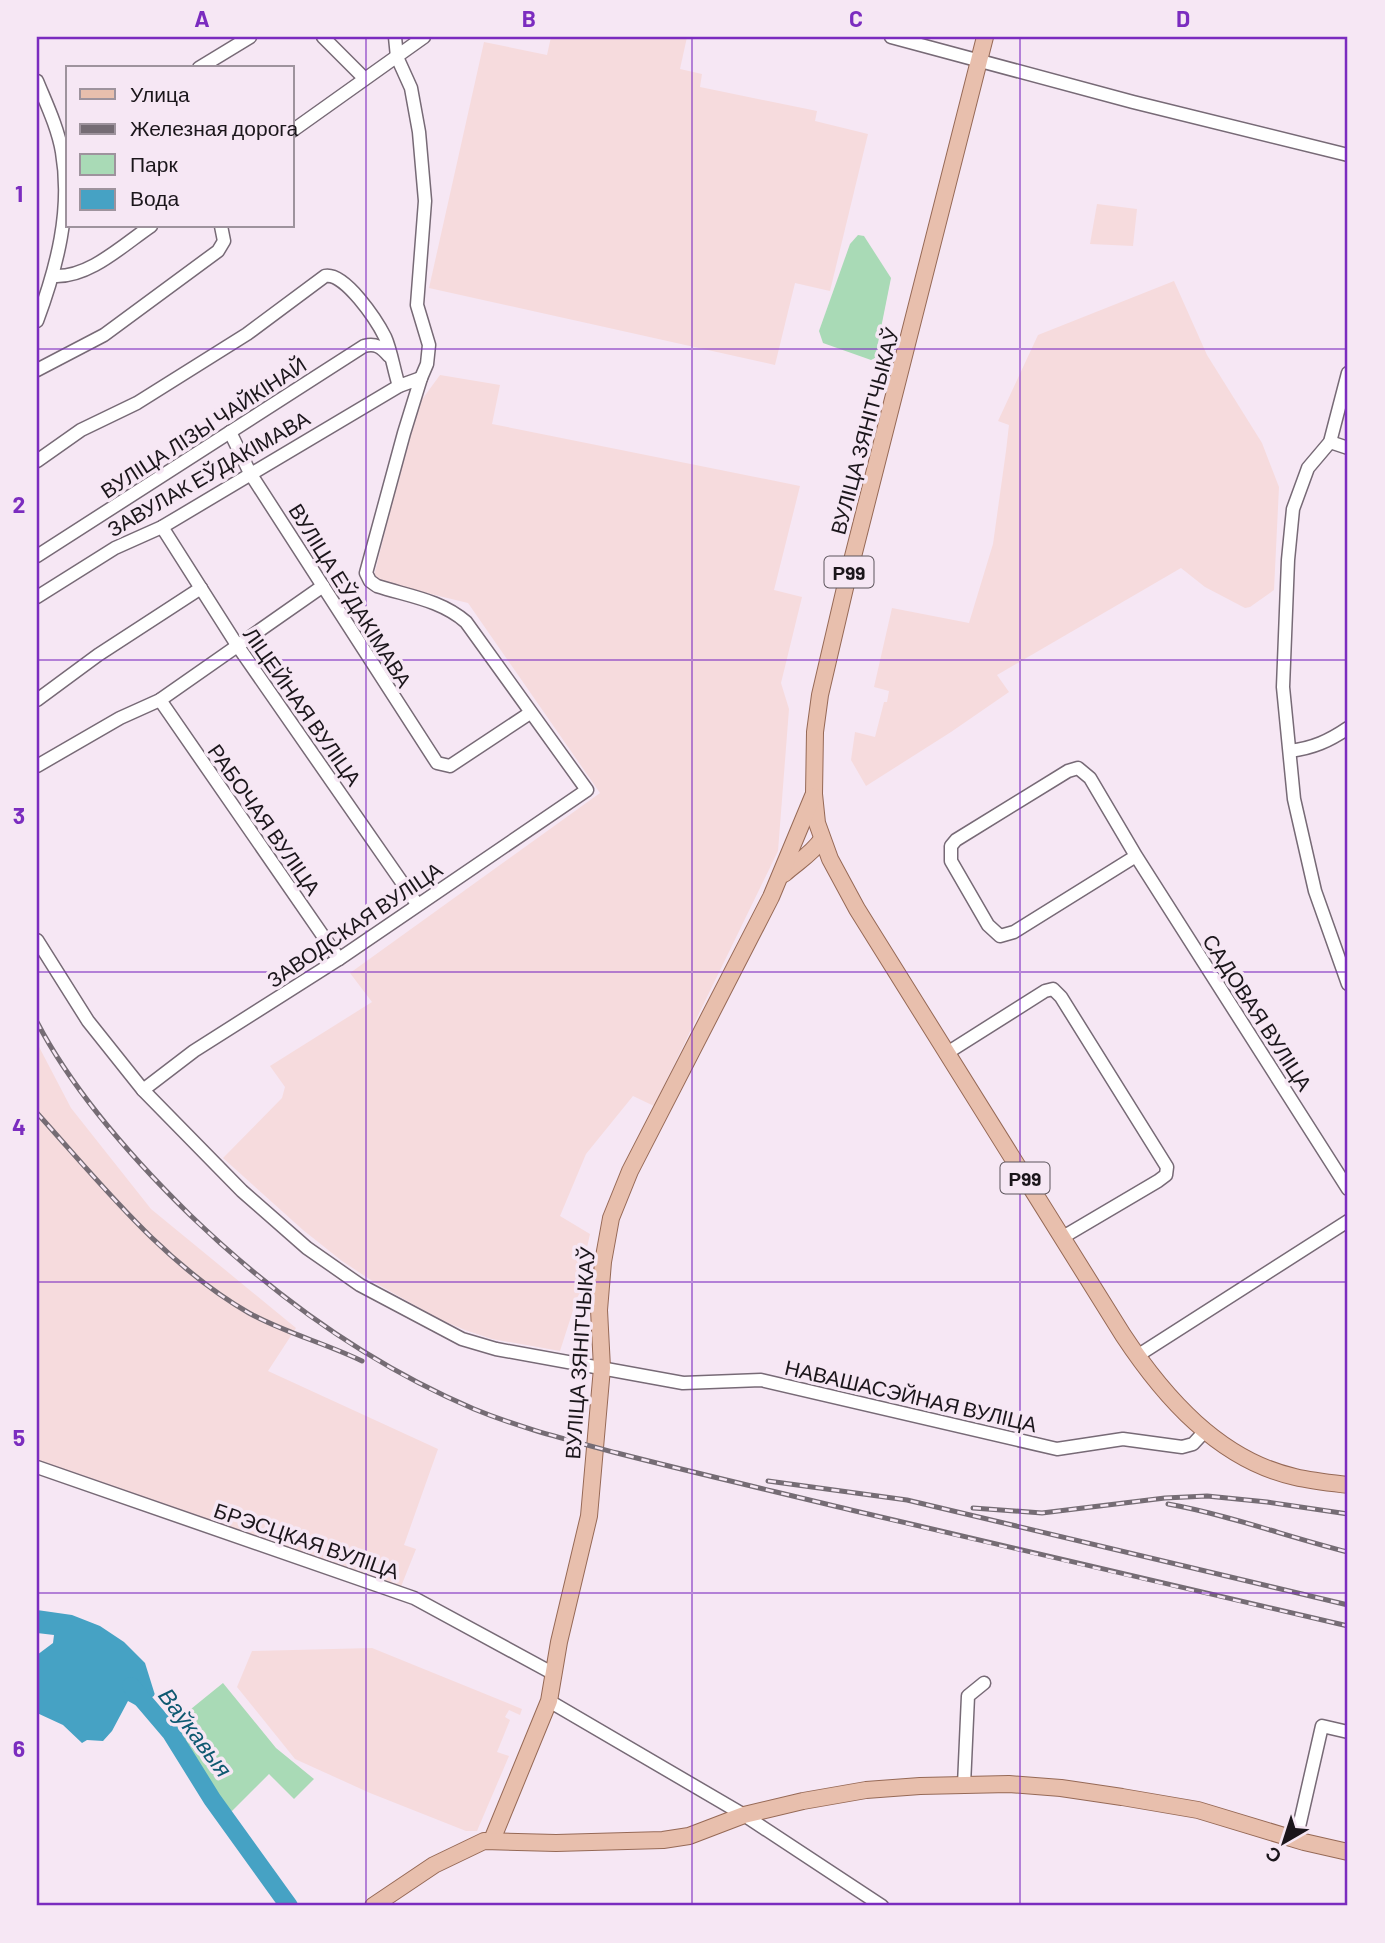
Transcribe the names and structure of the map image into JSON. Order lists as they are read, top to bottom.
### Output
{
  "streets": {
    "main road": ["ВУЛІЦА ЗЯНІТЧЫКАЎ", "Р99"],
    "street": [
      "ВУЛІЦА ЛІЗЫ ЧАЙКІНАЙ",
      "ЗАВУЛАК ЕЎДАКІМАВА",
      "ВУЛІЦА ЕЎДАКІМАВА",
      "ЛІЦЕЙНАЯ ВУЛІЦА",
      "РАБОЧАЯ ВУЛІЦА",
      "ЗАВОДСКАЯ ВУЛІЦА",
      "САДОВАЯ ВУЛІЦА",
      "НАВАШАСЭЙНАЯ ВУЛІЦА",
      "БРЭСЦКАЯ ВУЛІЦА"
    ]
  },
  "crossings": [
    ["ВУЛІЦА ЛІЗЫ ЧАЙКІНАЙ", "ВУЛІЦА ЕЎДАКІМАВА"],
    ["ВУЛІЦА ЗЯНІТЧЫКАЎ", "Р99"],
    ["ВУЛІЦА ЗЯНІТЧЫКАЎ", "НАВАШАСЭЙНАЯ ВУЛІЦА"],
    ["ВУЛІЦА ЗЯНІТЧЫКАЎ", "БРЭСЦКАЯ ВУЛІЦА"],
    ["ЗАВУЛАК ЕЎДАКІМАВА", "ВУЛІЦА ЕЎДАКІМАВА"],
    ["ЗАВУЛАК ЕЎДАКІМАВА", "ЛІЦЕЙНАЯ ВУЛІЦА"],
    ["Р99", "НАВАШАСЭЙНАЯ ВУЛІЦА"],
    ["ВУЛІЦА ЕЎДАКІМАВА", "ЗАВОДСКАЯ ВУЛІЦА"],
    ["ЛІЦЕЙНАЯ ВУЛІЦА", "ЗАВОДСКАЯ ВУЛІЦА"],
    ["РАБОЧАЯ ВУЛІЦА", "ЗАВОДСКАЯ ВУЛІЦА"],
    ["ЗАВОДСКАЯ ВУЛІЦА", "НАВАШАСЭЙНАЯ ВУЛІЦА"]
  ],
  "water": ["Ваўкавыя"],
  "legend": [
    "Улица",
    "Железная дорога",
    "Парк",
    "Вода"
  ],
  "north": "bottom left",
  "grid": {
    "columns": [
      "A",
      "B",
      "C",
      "D"
    ],
    "rows": [
      "1",
      "2",
      "3",
      "4",
      "5",
      "6"
    ]
  }
}
